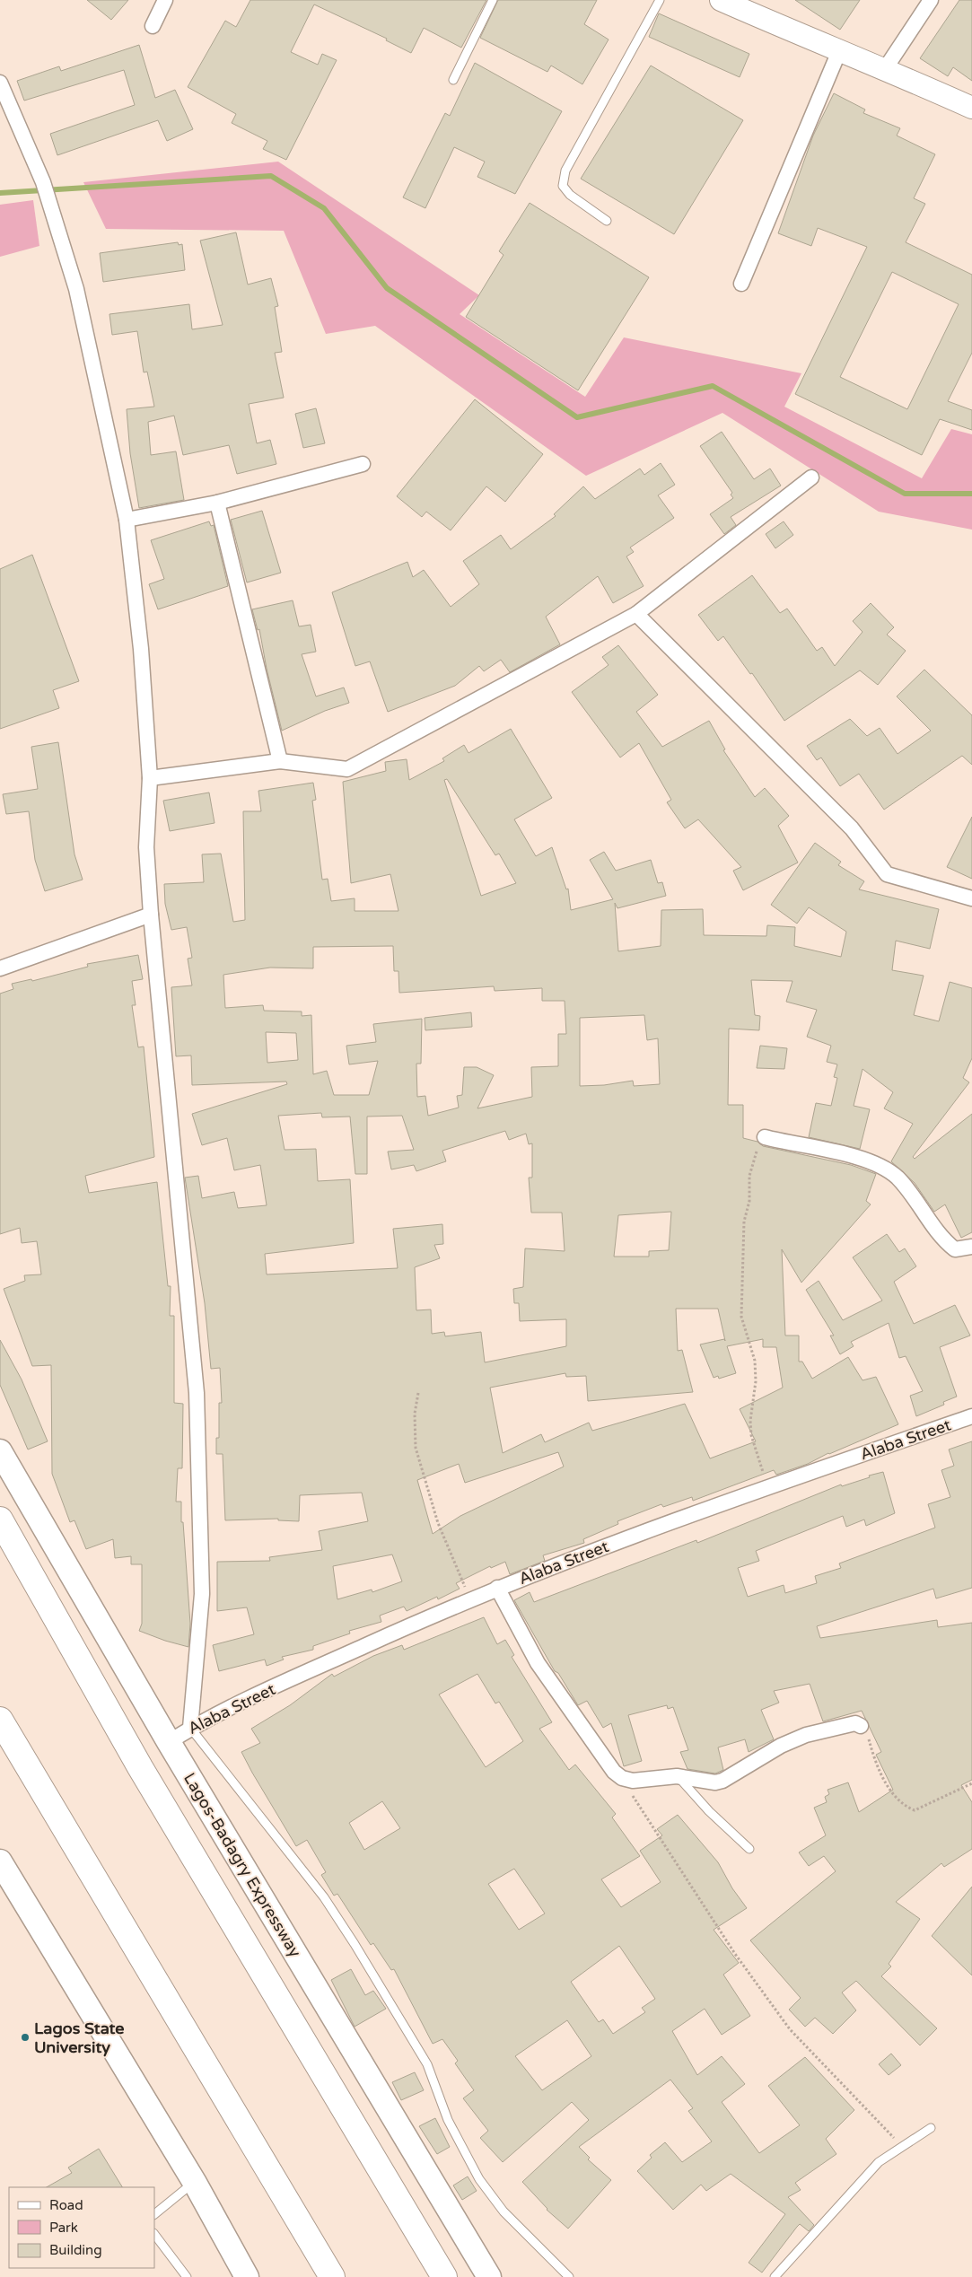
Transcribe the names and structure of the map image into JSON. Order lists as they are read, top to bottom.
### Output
{
  "streets": {
    "main road": ["Lagos-Badagry Expressway"],
    "street": ["Alaba Street"]
  },
  "crossings": [
    ["Alaba Street", "Lagos-Badagry Expressway"]
  ],
  "places": ["Lagos State University"],
  "legend": ["Road", "Park", "Building"]
}
